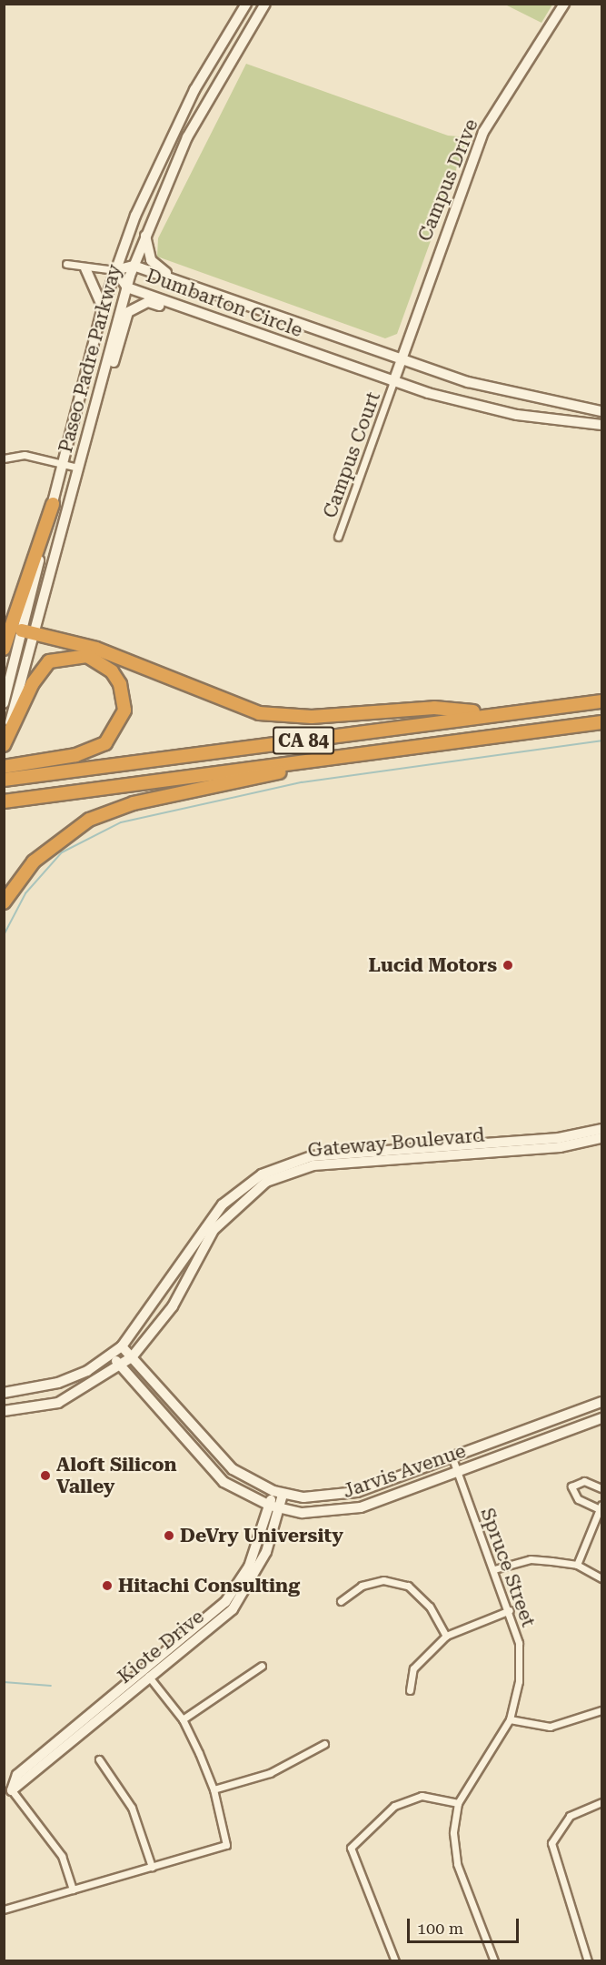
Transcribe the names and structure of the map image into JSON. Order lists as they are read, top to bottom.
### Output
{
  "streets": {
    "highway": ["CA 84"],
    "street": [
      "Campus Drive",
      "Dumbarton Circle",
      "Paseo Padre Parkway",
      "Campus Court",
      "Gateway Boulevard",
      "Jarvis Avenue",
      "Spruce Street",
      "Kiote Drive"
    ]
  },
  "crossings": [
    ["Campus Drive", "Dumbarton Circle"],
    ["Campus Drive", "Campus Court"],
    ["Dumbarton Circle", "Paseo Padre Parkway"],
    ["Dumbarton Circle", "Campus Court"],
    ["Gateway Boulevard", "Jarvis Avenue"],
    ["Jarvis Avenue", "Spruce Street"],
    ["Jarvis Avenue", "Kiote Drive"]
  ],
  "places": [
    "Lucid Motors",
    "Aloft Silicon Valley",
    "DeVry University",
    "Hitachi Consulting"
  ],
  "scale_bar": "100 m"
}
